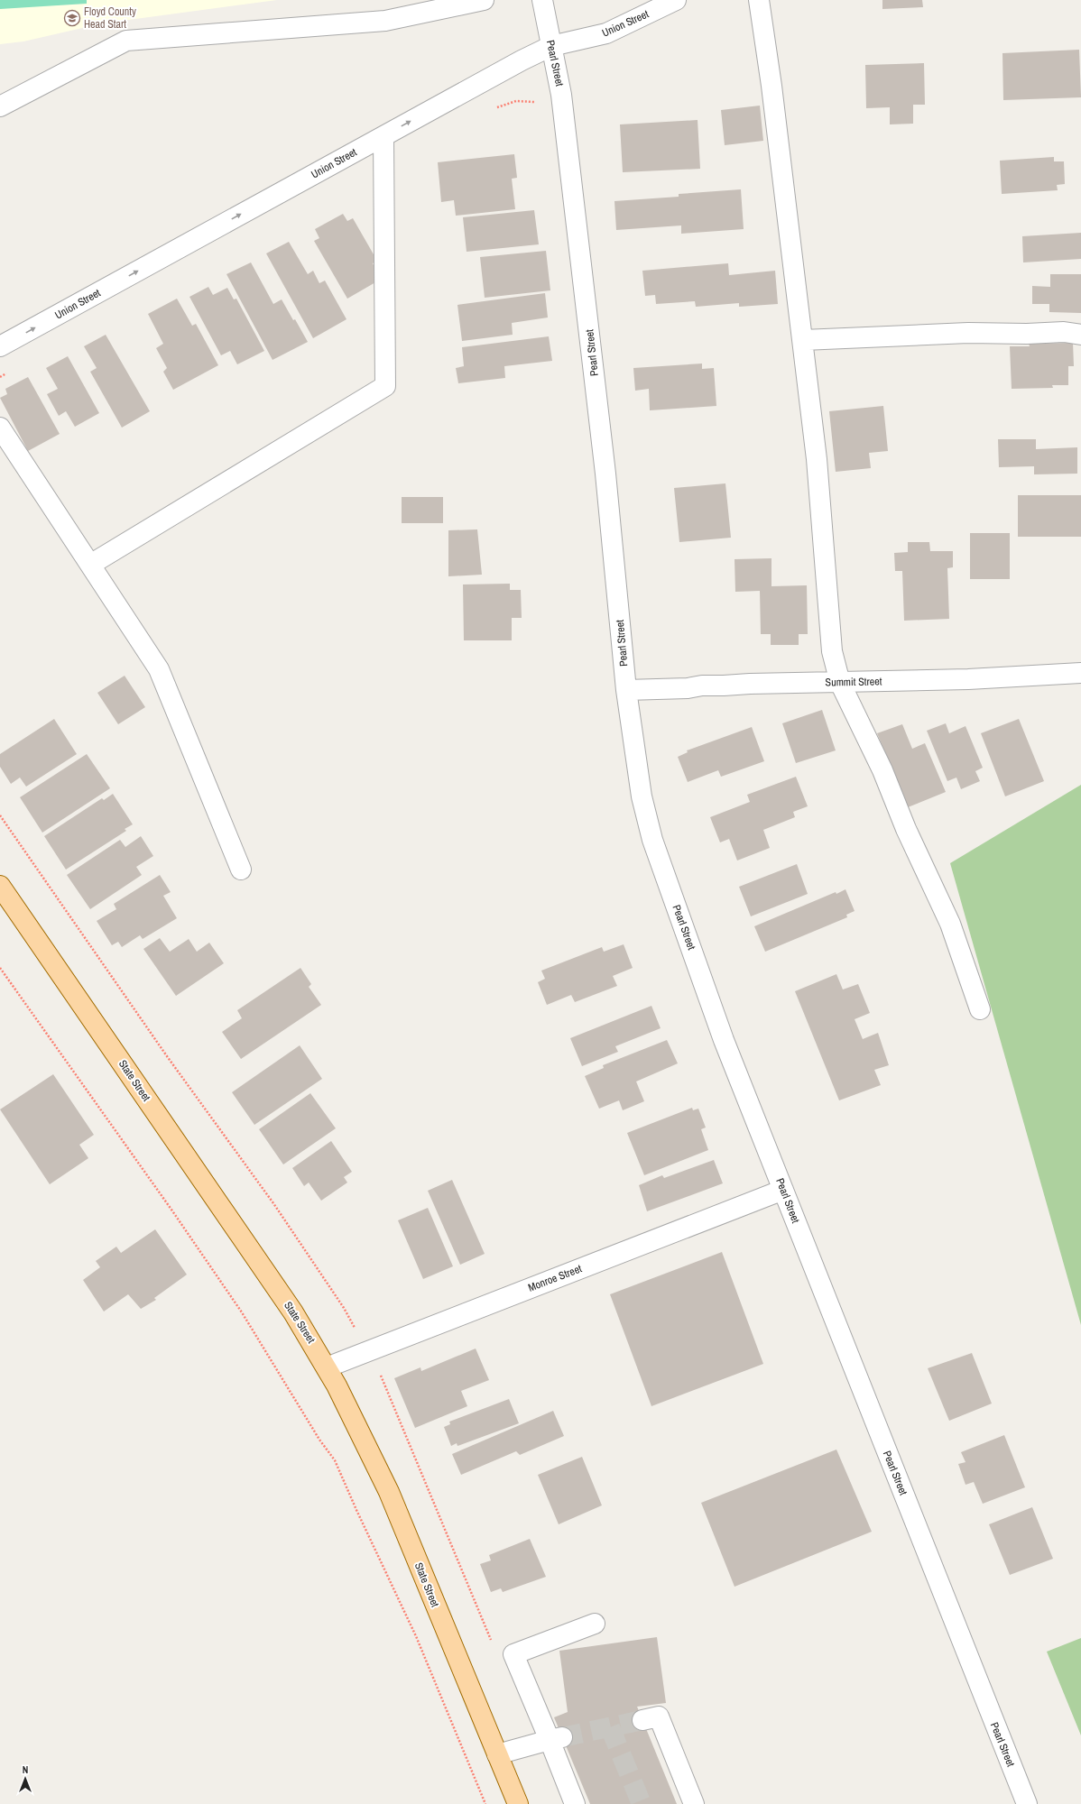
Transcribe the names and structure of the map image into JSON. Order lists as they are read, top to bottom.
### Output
{
  "streets": {
    "main road": ["State Street"],
    "street": [
      "Union Street",
      "Pearl Street",
      "Summit Street",
      "Monroe Street"
    ]
  },
  "crossings": [
    ["Union Street", "Pearl Street"],
    ["Pearl Street", "Summit Street"],
    ["Pearl Street", "Monroe Street"],
    ["State Street", "Monroe Street"]
  ],
  "places": {
    "school or university": ["Floyd County Head Start"]
  },
  "north": "top"
}
